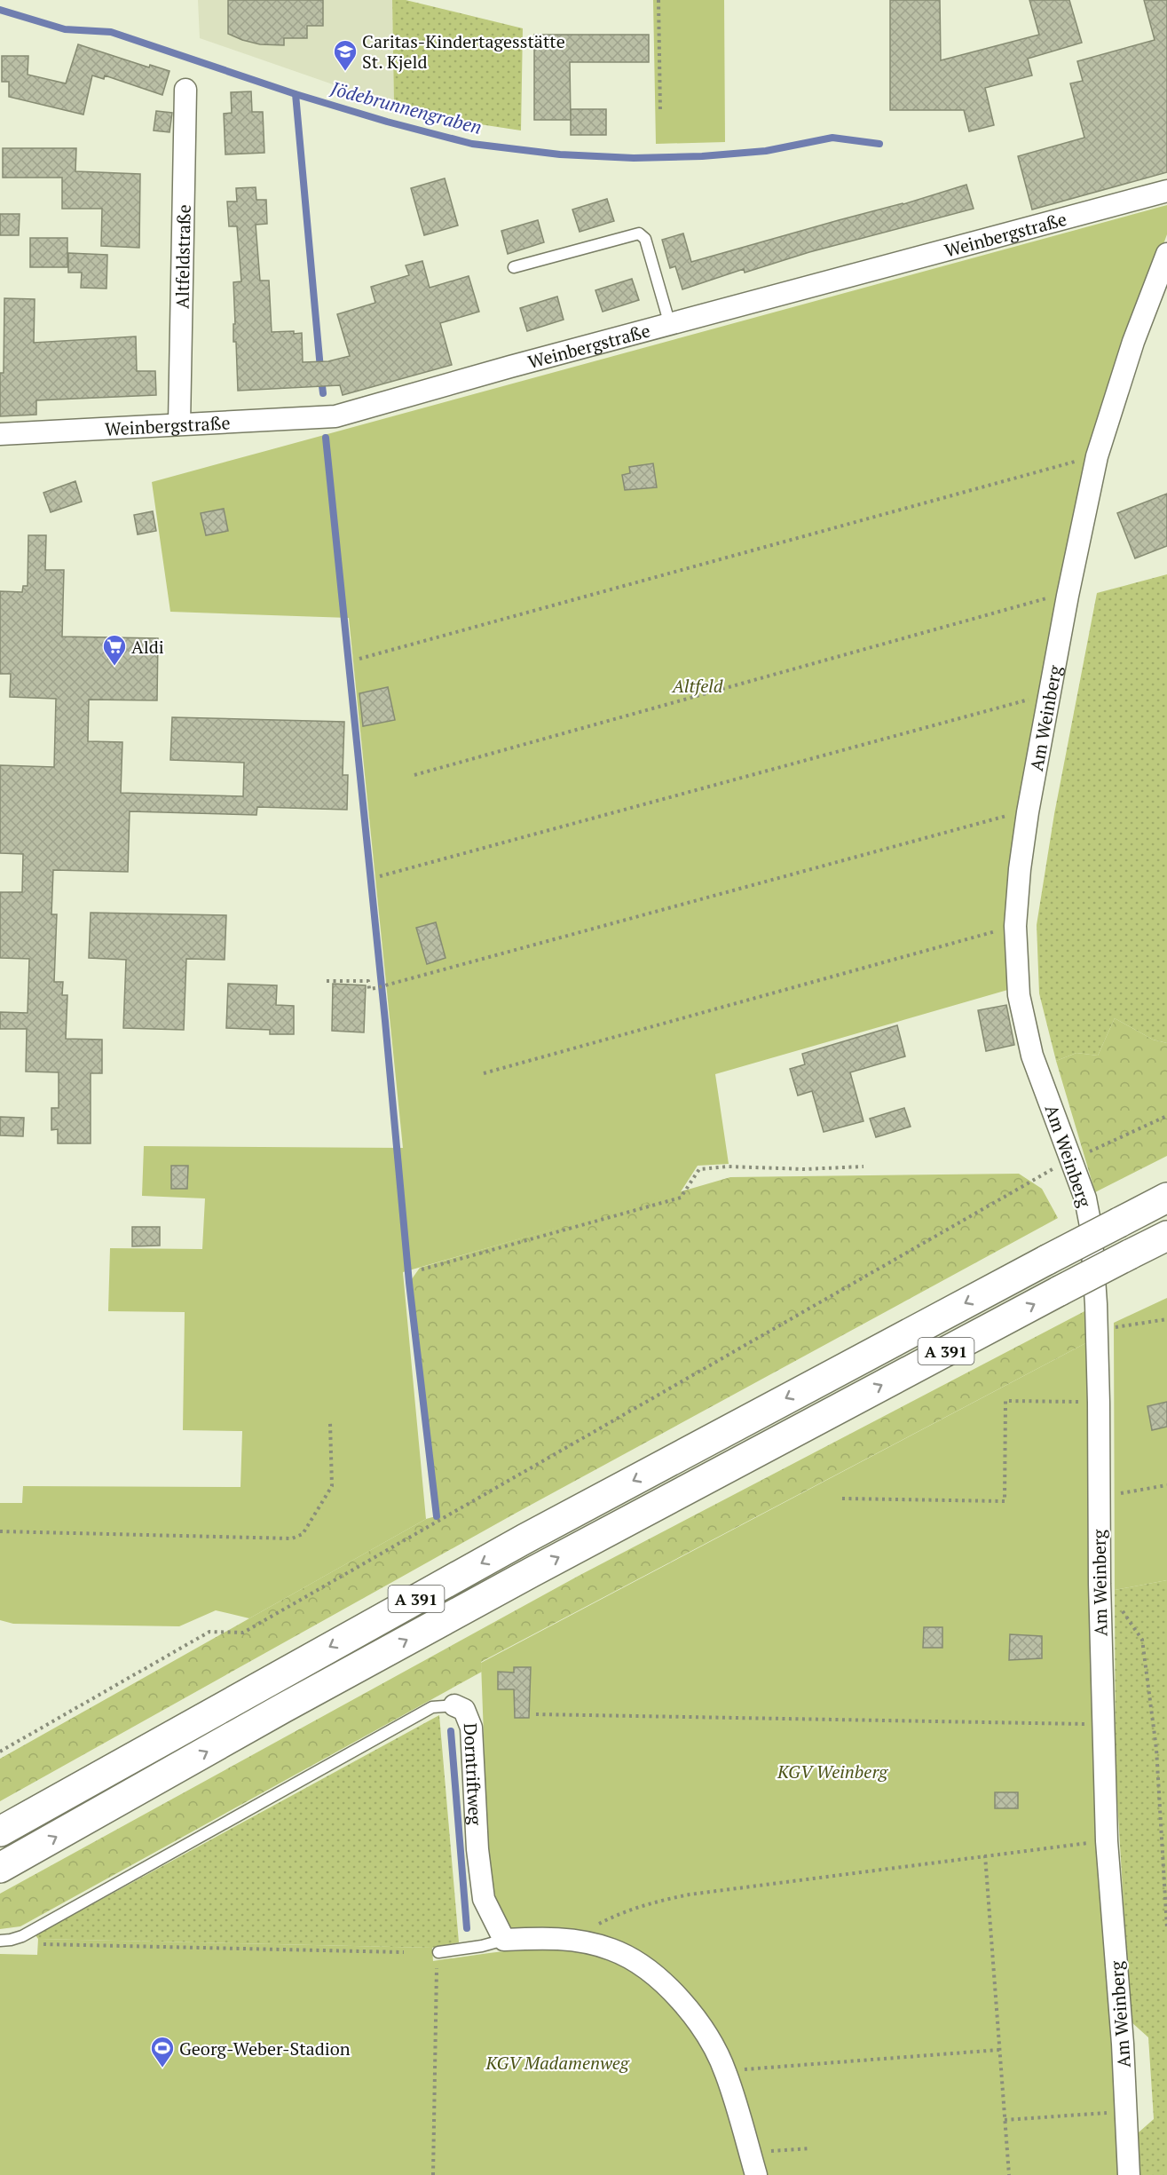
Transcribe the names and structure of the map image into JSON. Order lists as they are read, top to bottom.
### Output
{
  "streets": {
    "highway": ["A 391"],
    "street": [
      "Weinbergstraße",
      "Altfeldstraße",
      "Am Weinberg",
      "Dorntriftweg"
    ]
  },
  "crossings": [
    ["Weinbergstraße", "Altfeldstraße"]
  ],
  "water": ["Jödebrunnengraben"],
  "parks": ["Altfeld", "KGV Weinberg", "KGV Madamenweg"],
  "places": {
    "school or university": ["Caritas-Kindertagesstätte St. Kjeld"],
    "supermarket": ["Aldi"],
    "sports": ["Georg-Weber-Stadion"]
  }
}
